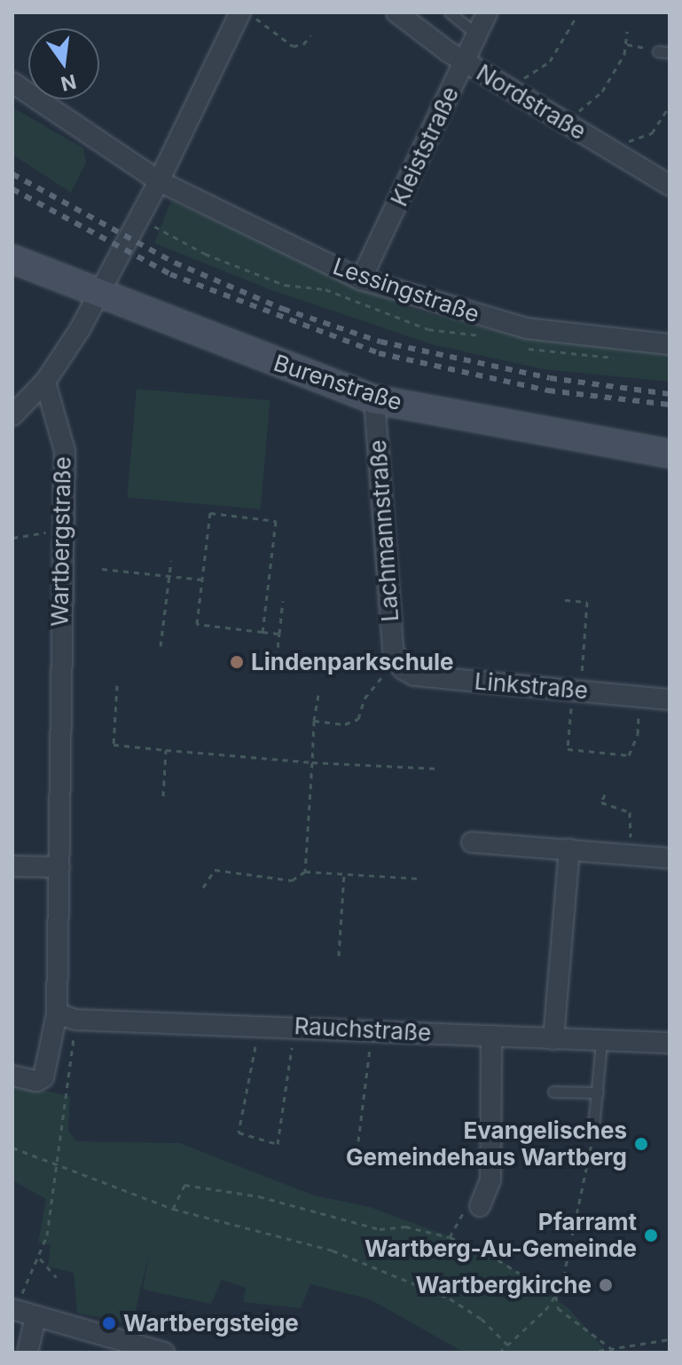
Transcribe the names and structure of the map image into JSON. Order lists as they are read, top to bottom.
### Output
{
  "streets": {
    "street": [
      "Nordstraße",
      "Kleiststraße",
      "Lessingstraße",
      "Burenstraße",
      "Lachmannstraße",
      "Wartbergstraße",
      "Linkstraße",
      "Rauchstraße"
    ]
  },
  "crossings": [
    ["Nordstraße", "Kleiststraße"],
    ["Kleiststraße", "Lessingstraße"],
    ["Burenstraße", "Lachmannstraße"],
    ["Lachmannstraße", "Linkstraße"],
    ["Wartbergstraße", "Rauchstraße"]
  ],
  "places": [
    "Lindenparkschule",
    "Evangelisches Gemeindehaus Wartberg",
    "Pfarramt Wartberg-Au-Gemeinde",
    "Wartbergkirche",
    "Wartbergsteige"
  ],
  "north": "bottom"
}
